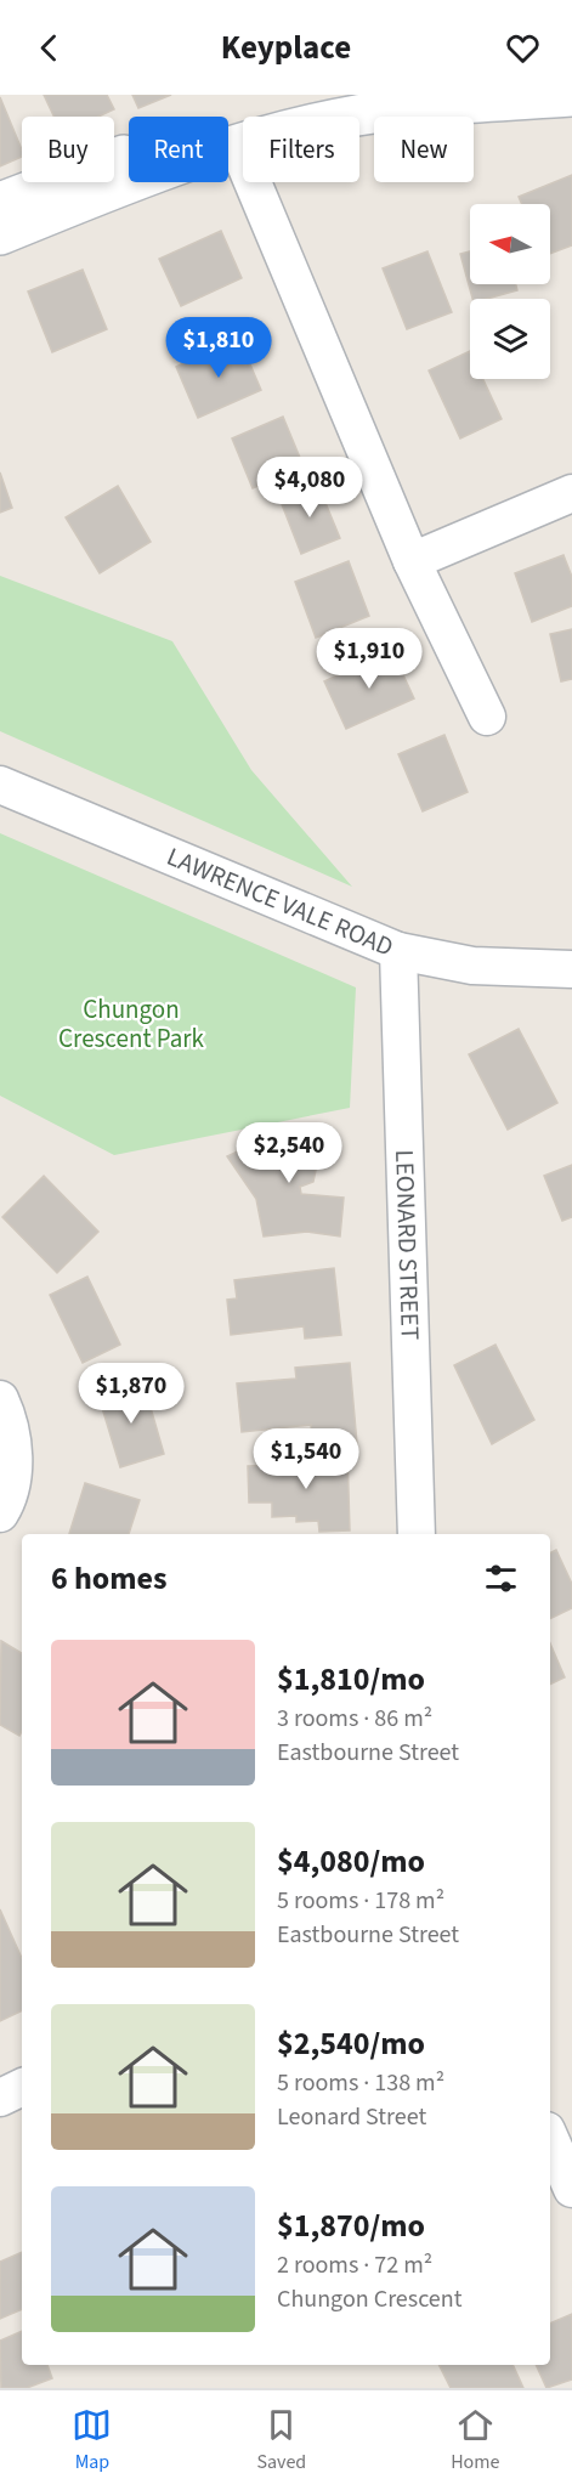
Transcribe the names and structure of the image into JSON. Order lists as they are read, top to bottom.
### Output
{
  "streets": {
    "street": ["LAWRENCE VALE ROAD", "LEONARD STREET"]
  },
  "crossings": [
    ["LAWRENCE VALE ROAD", "LEONARD STREET"]
  ],
  "parks": ["Chungon Crescent Park"],
  "north": "left",
  "page": {
    "header": "Keyplace",
    "chip": [
      "Buy",
      "Rent",
      "Filters",
      "New"
    ],
    "price": [
      "$1,810",
      "$4,080",
      "$1,910",
      "$2,540",
      "$1,870",
      "$1,540"
    ],
    "heading": "6 homes",
    "list": [
      {
        "name": "$1,810/mo",
        "note": "3 rooms · 86 m² · Eastbourne Street"
      },
      {
        "name": "$4,080/mo",
        "note": "5 rooms · 178 m² · Eastbourne Street"
      },
      {
        "name": "$2,540/mo",
        "note": "5 rooms · 138 m² · Leonard Street"
      },
      {
        "name": "$1,870/mo",
        "note": "2 rooms · 72 m² · Chungon Crescent"
      }
    ],
    "tabs": ["Map", "Saved", "Home"]
  }
}
